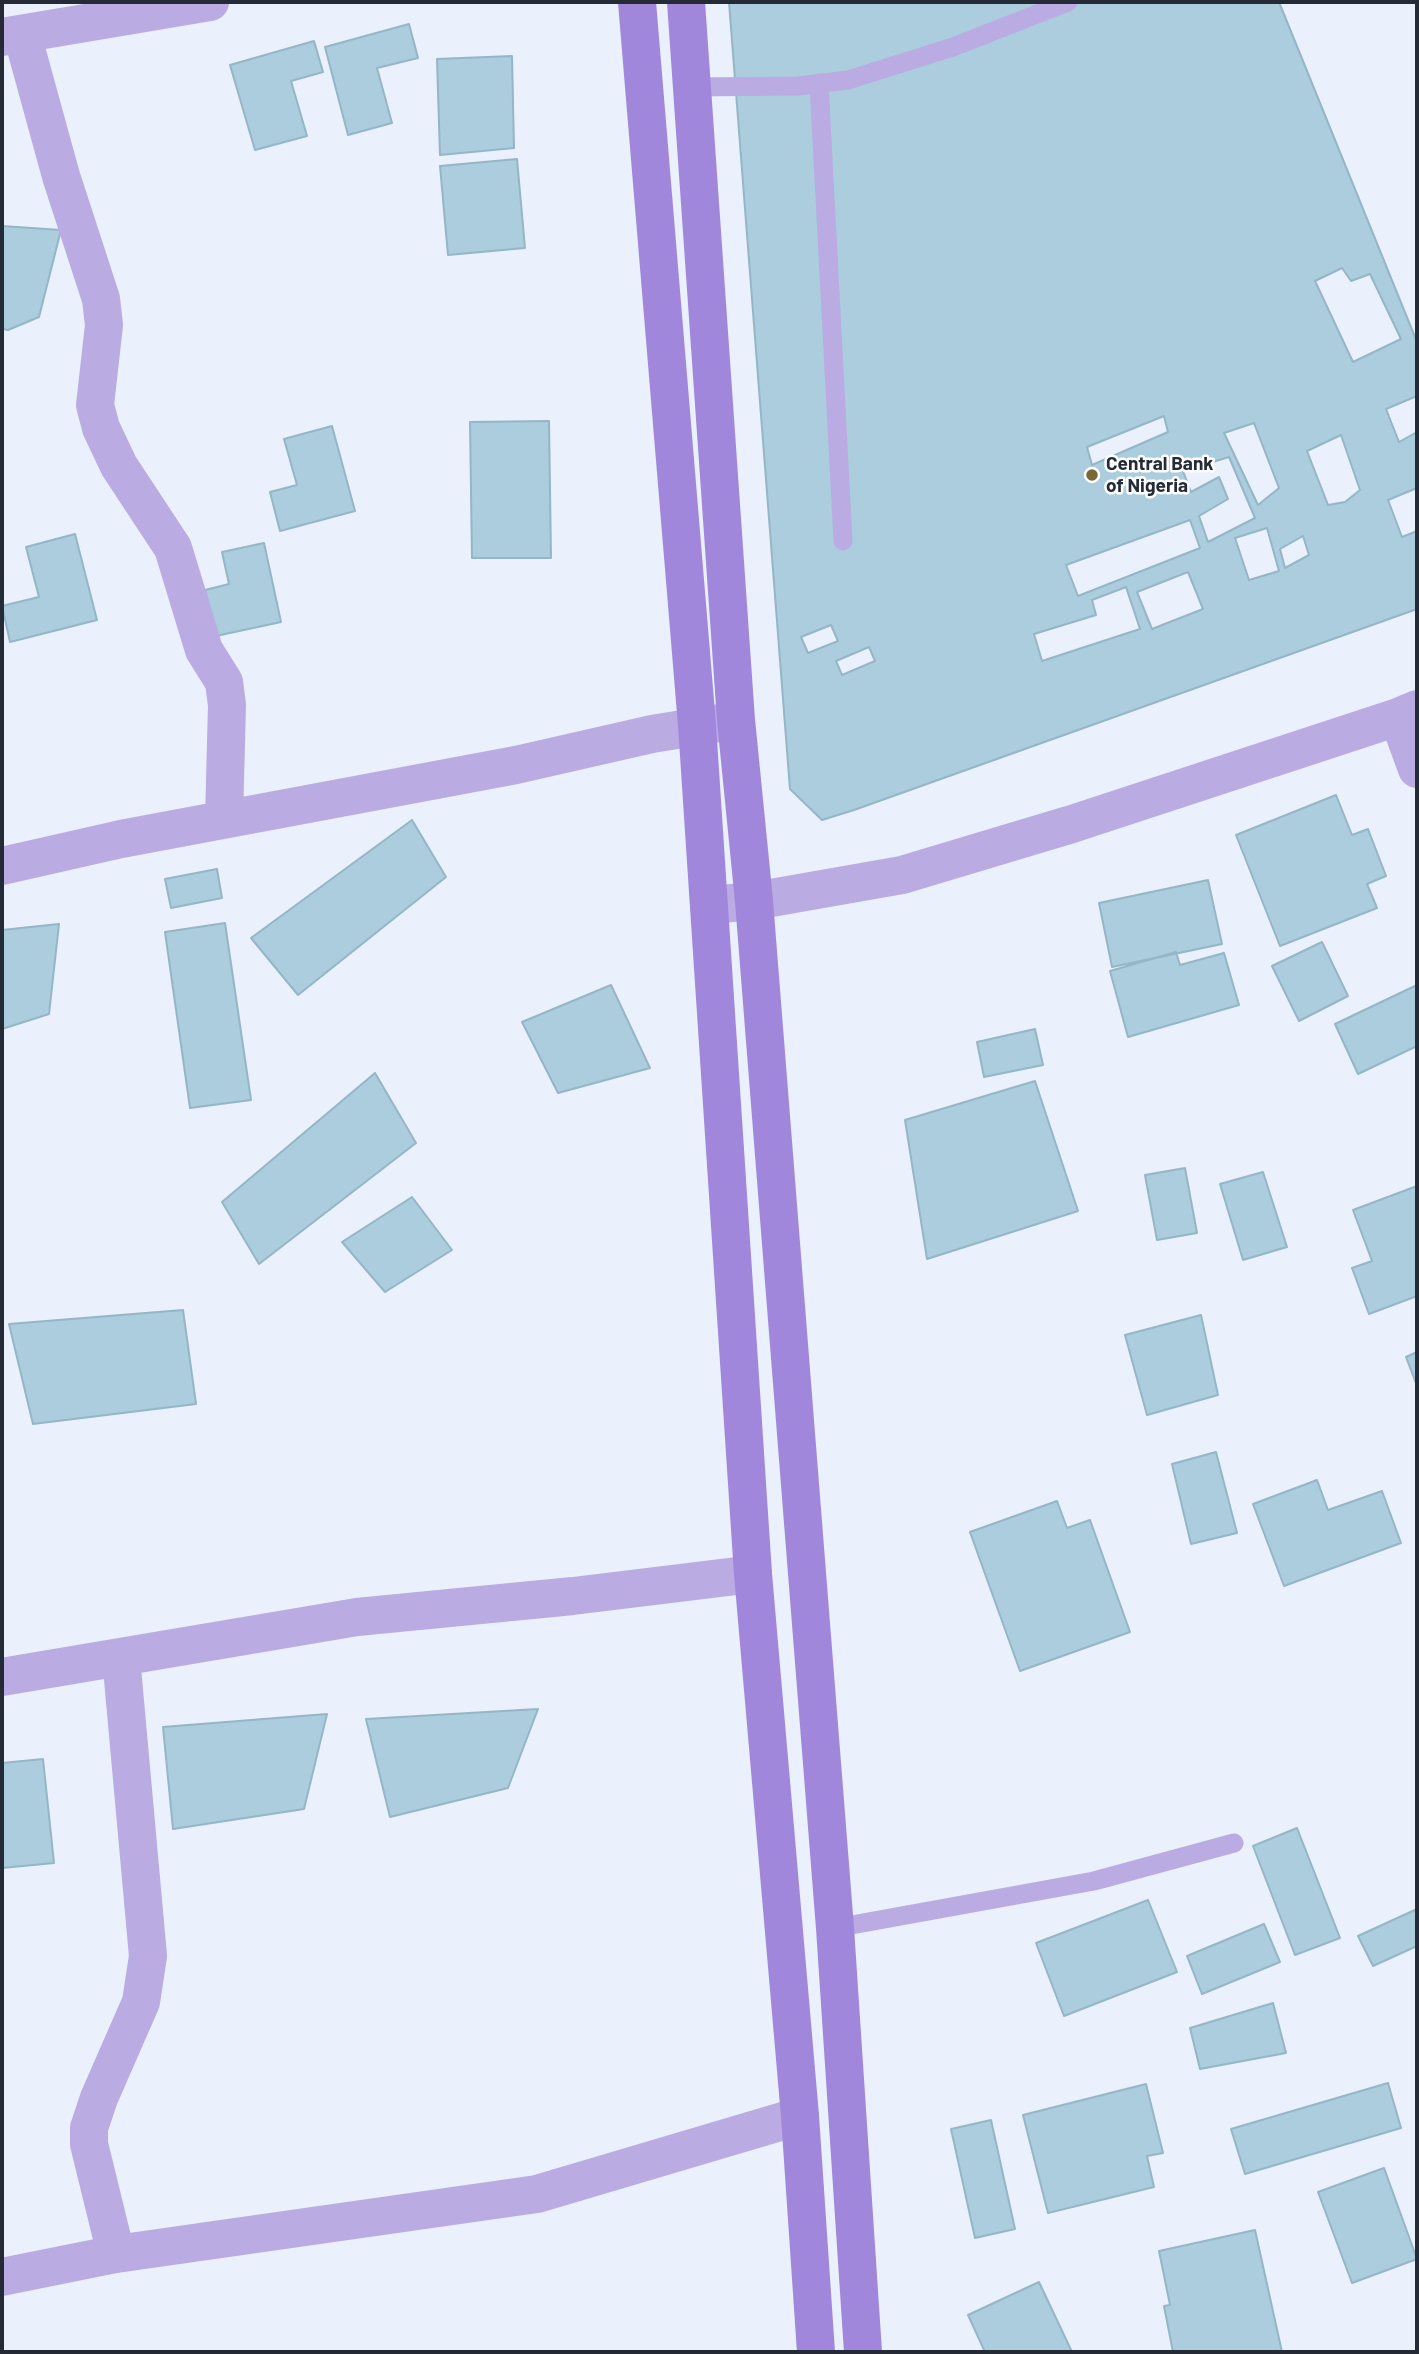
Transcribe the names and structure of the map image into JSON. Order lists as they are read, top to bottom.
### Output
{
  "places": ["Central Bank of Nigeria"]
}
